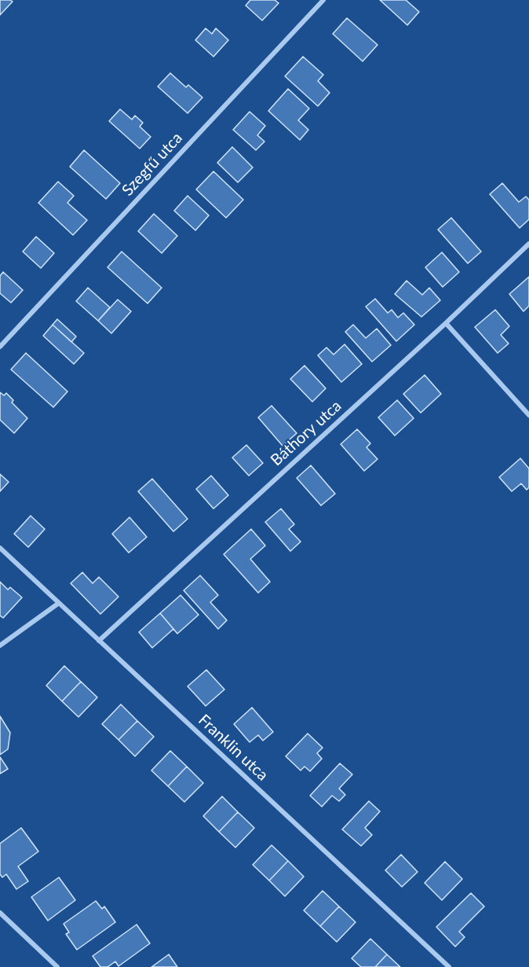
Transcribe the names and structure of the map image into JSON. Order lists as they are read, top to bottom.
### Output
{
  "streets": {
    "street": ["Szegfű utca", "Báthory utca", "Franklin utca"]
  },
  "crossings": [
    ["Báthory utca", "Franklin utca"]
  ]
}
